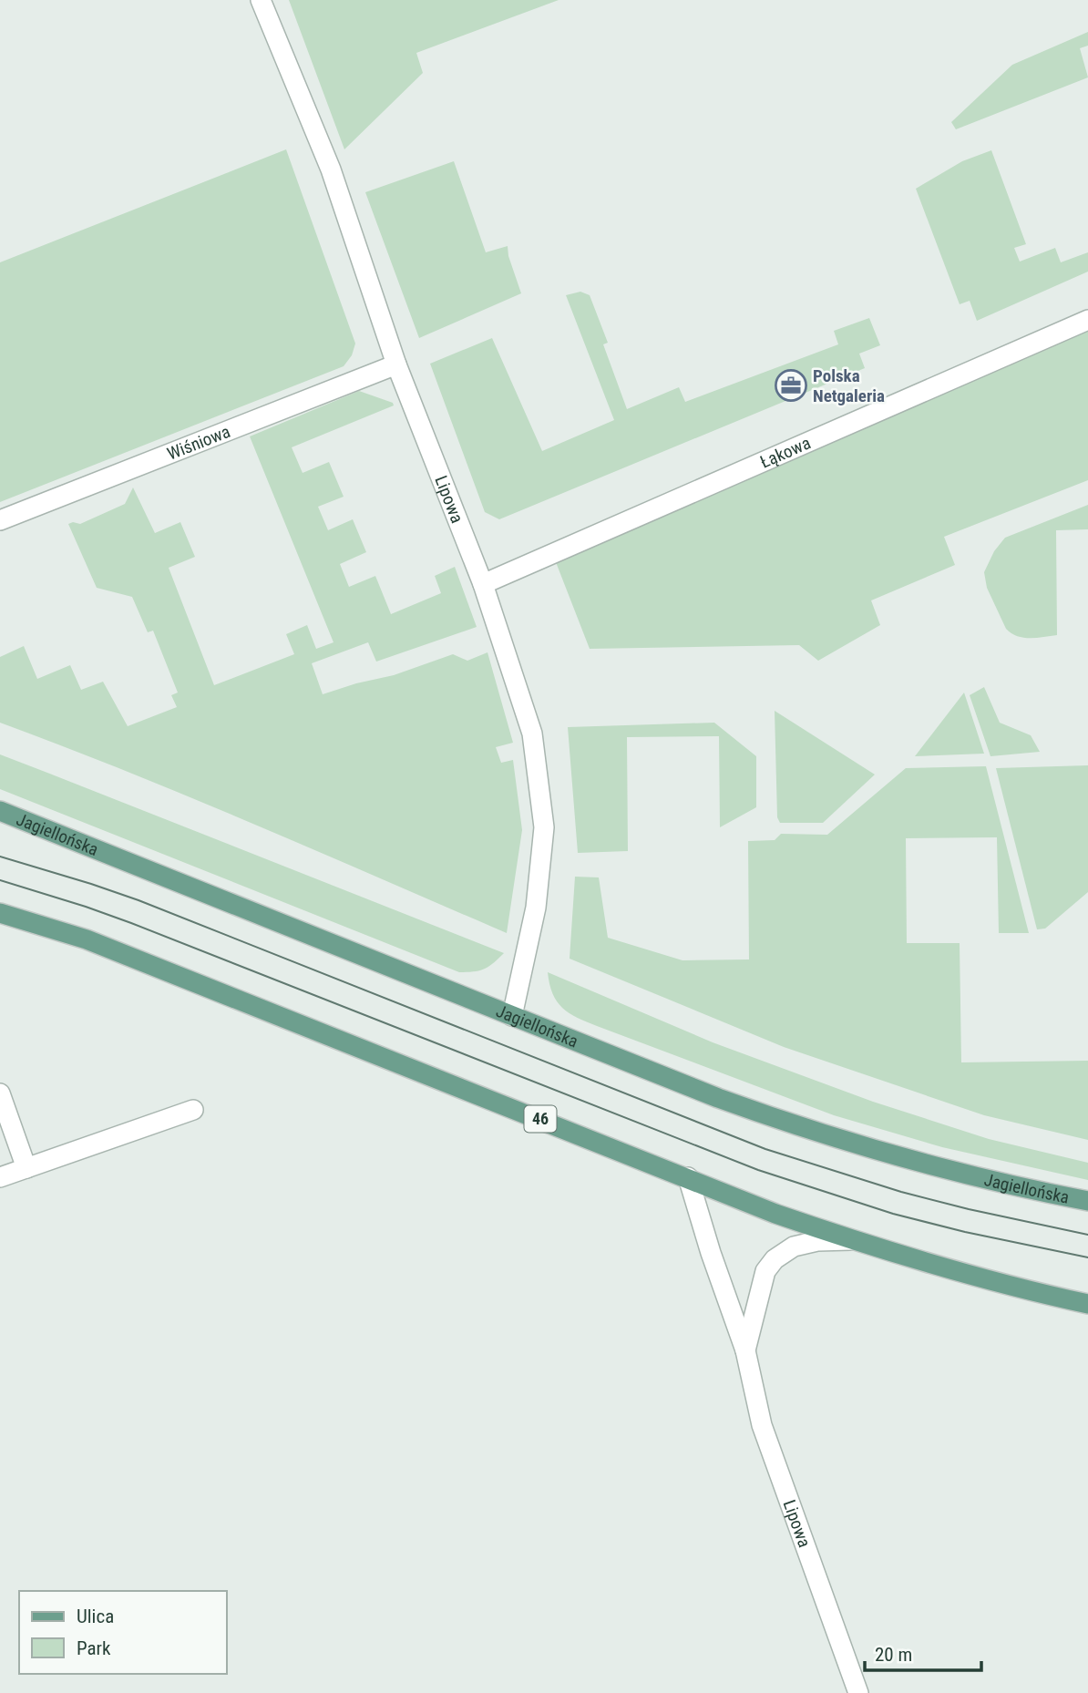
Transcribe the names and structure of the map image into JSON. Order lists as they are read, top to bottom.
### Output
{
  "streets": {
    "main road": ["Jagiellońska", "46"],
    "street": ["Wiśniowa", "Łąkowa", "Lipowa"]
  },
  "crossings": [
    ["Wiśniowa", "Lipowa"],
    ["Łąkowa", "Lipowa"],
    ["Lipowa", "Jagiellońska"],
    ["Lipowa", "46"]
  ],
  "places": {
    "office": ["Polska Netgaleria"]
  },
  "legend": ["Ulica", "Park"],
  "scale_bar": "20 m"
}
